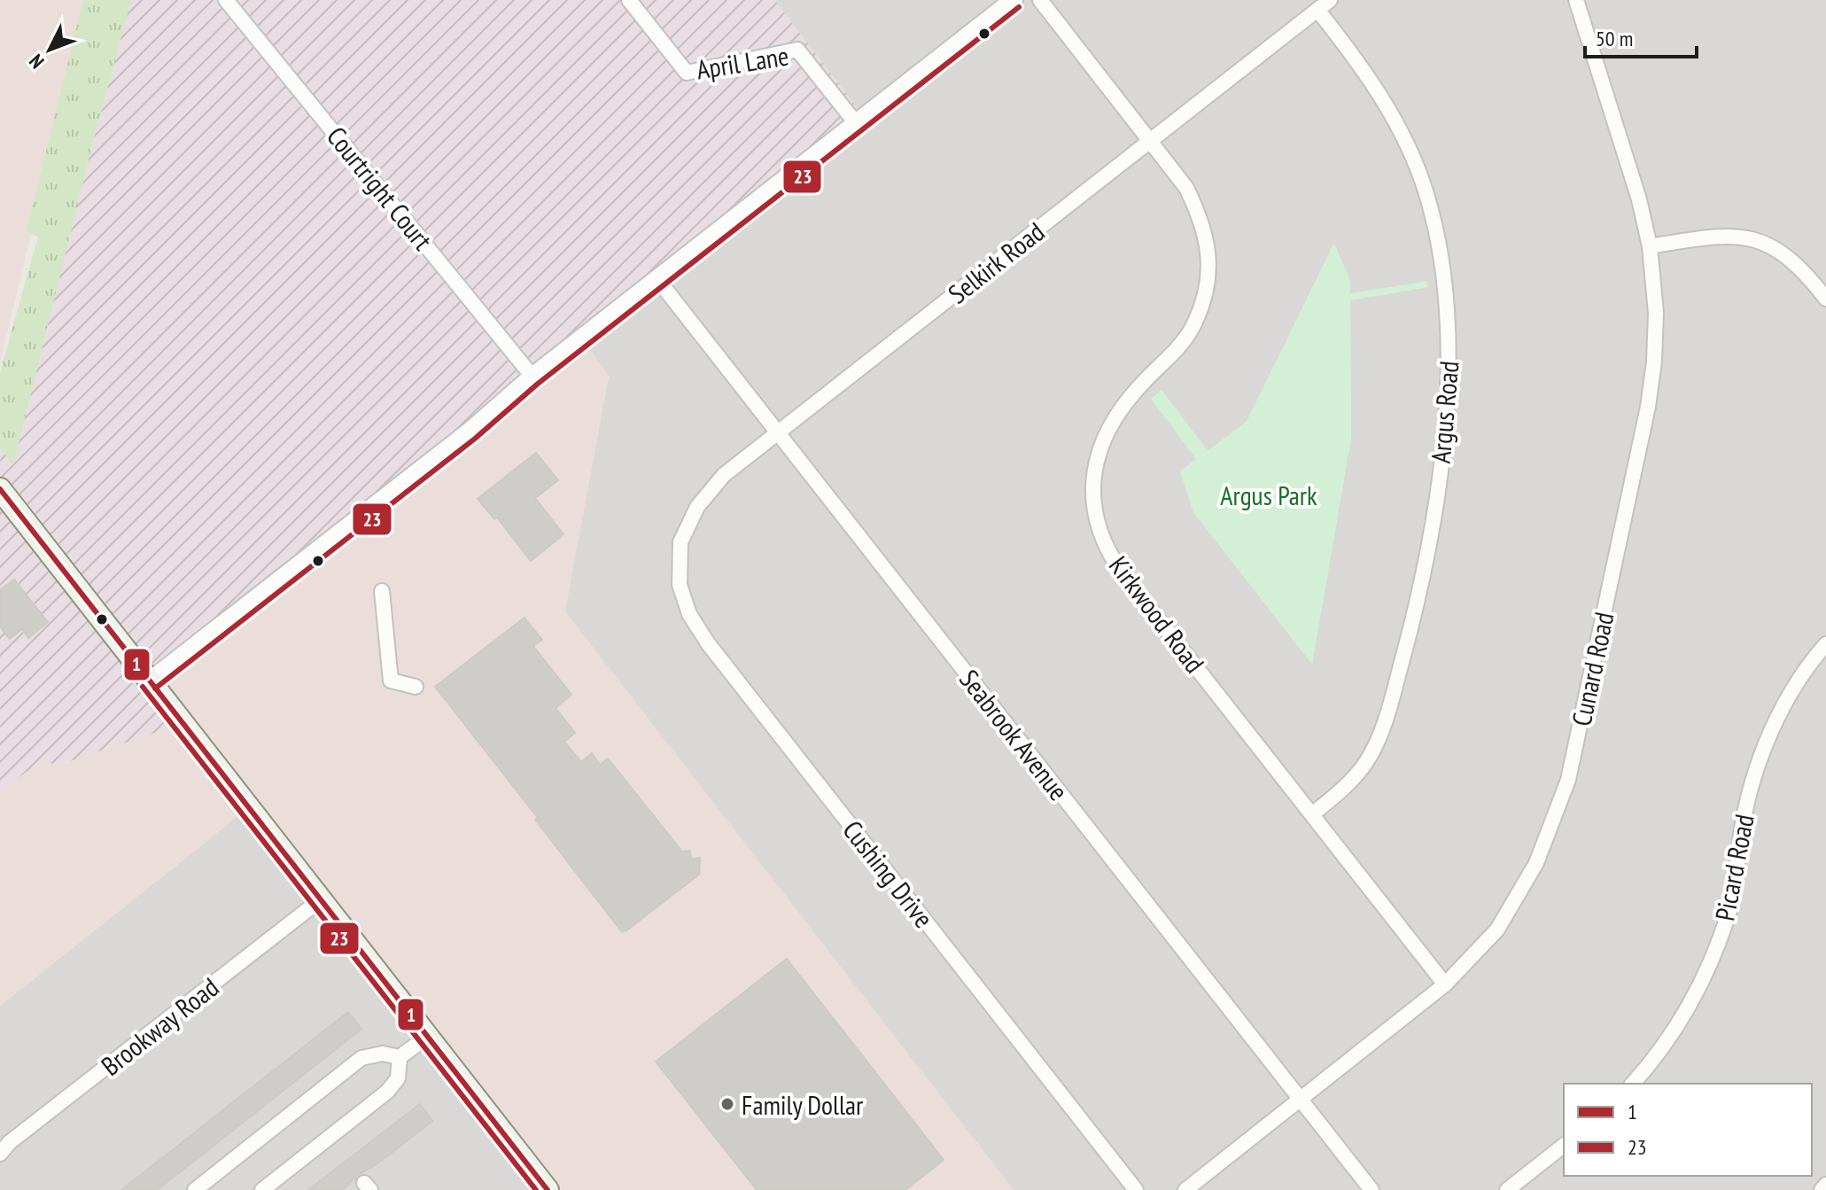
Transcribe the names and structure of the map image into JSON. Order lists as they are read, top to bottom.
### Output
{
  "streets": {
    "street": [
      "April Lane",
      "Courtright Court",
      "Selkirk Road",
      "Argus Road",
      "Kirkwood Road",
      "Cunard Road",
      "Seabrook Avenue",
      "Picard Road",
      "Cushing Drive",
      "Brookway Road"
    ]
  },
  "crossings": [
    ["Selkirk Road", "Argus Road"],
    ["Selkirk Road", "Kirkwood Road"],
    ["Selkirk Road", "Seabrook Avenue"],
    ["Selkirk Road", "Cushing Drive"],
    ["Argus Road", "Kirkwood Road"],
    ["Kirkwood Road", "Cunard Road"],
    ["Cunard Road", "Seabrook Avenue"]
  ],
  "parks": ["Argus Park"],
  "places": ["Family Dollar"],
  "lines": ["transit line 23", "transit line 1"],
  "legend": ["1", "23"],
  "scale_bar": "50 m",
  "north": "bottom left"
}
